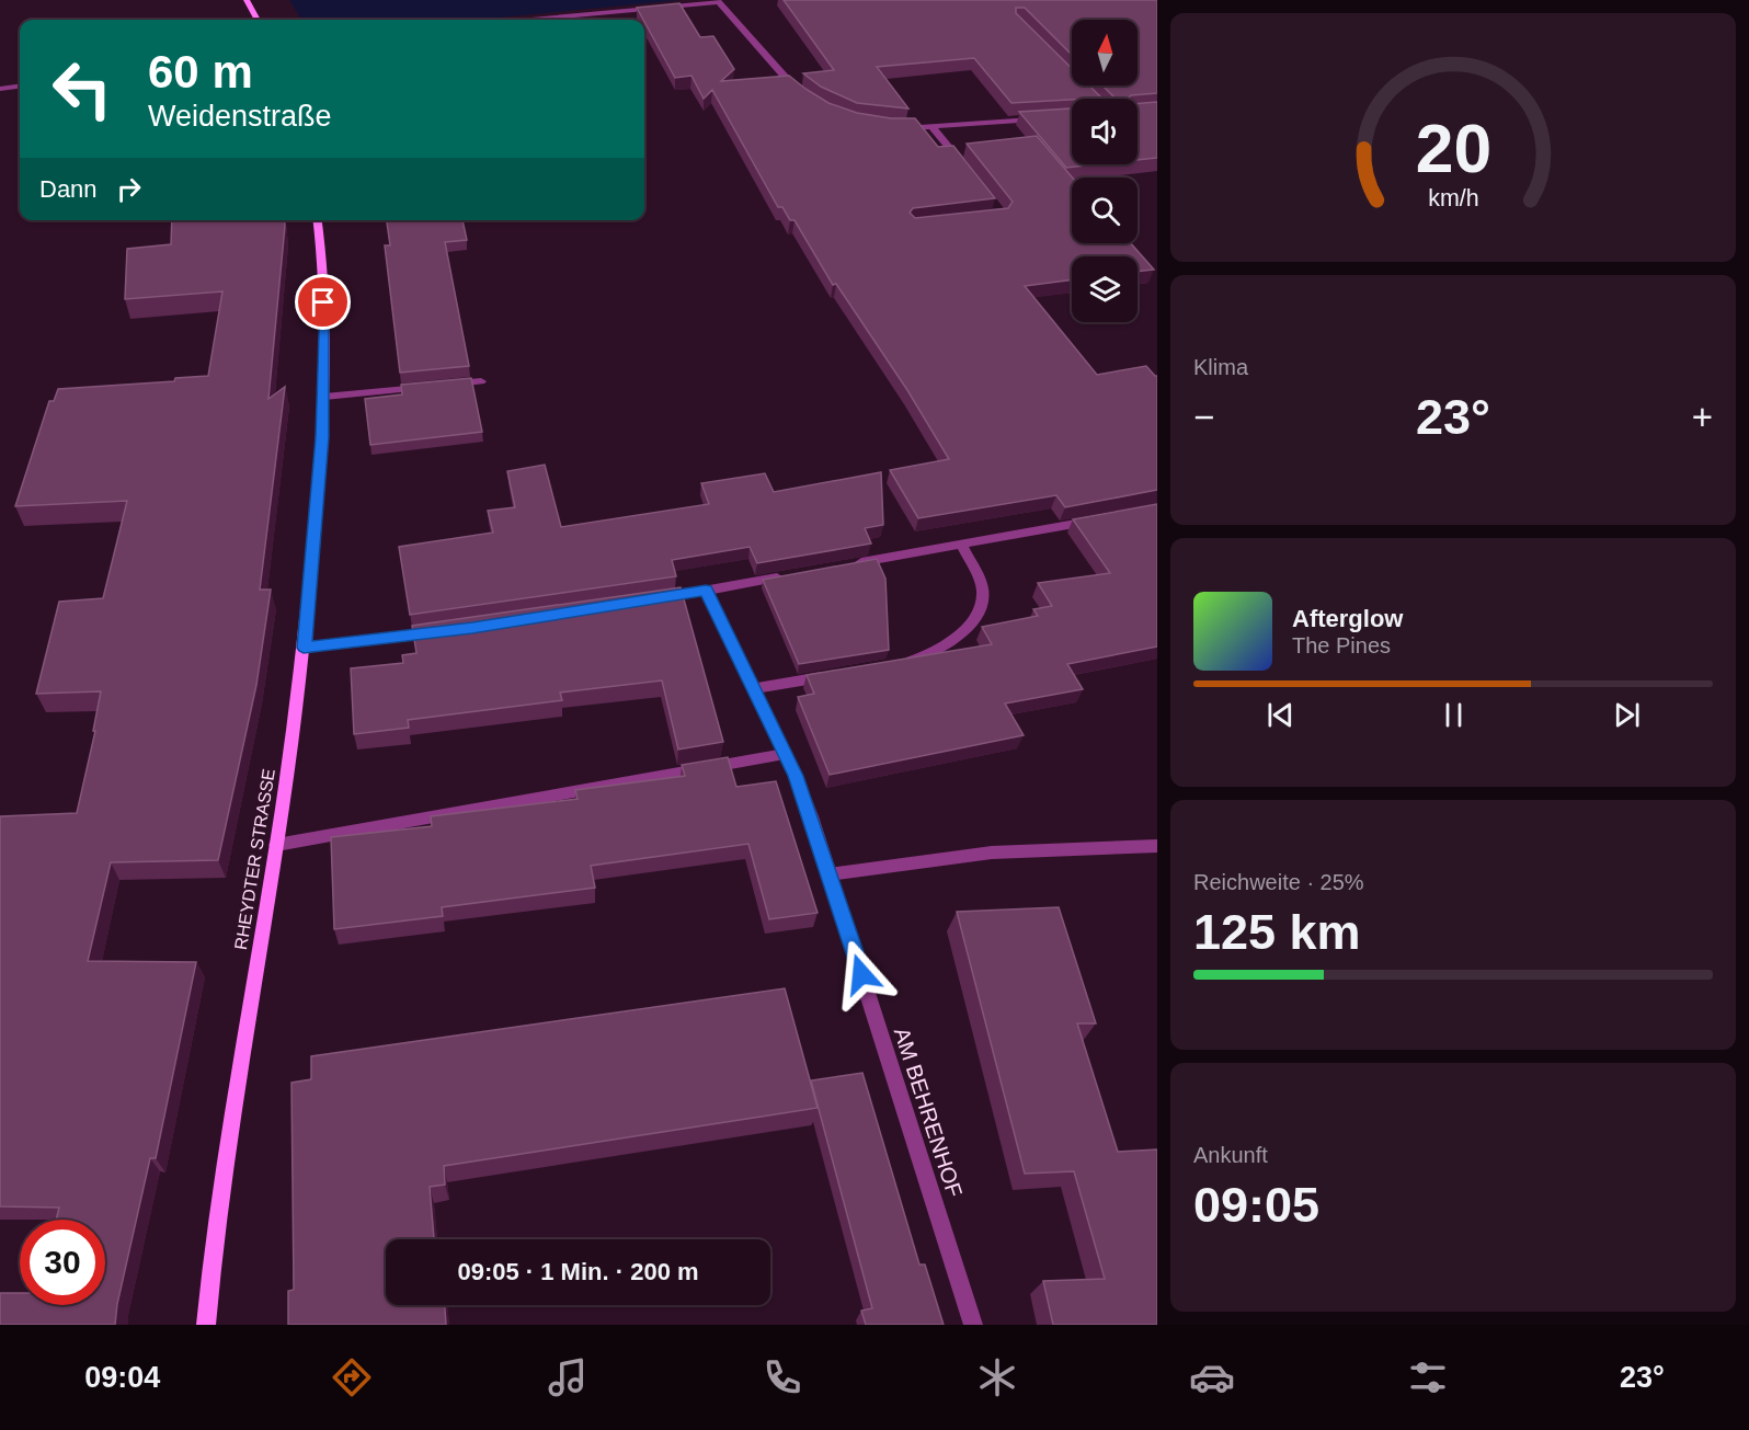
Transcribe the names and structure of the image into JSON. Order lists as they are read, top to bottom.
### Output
{
  "streets": {
    "main road": ["RHEYDTER STRASSE"],
    "street": ["AM BEHRENHOF"]
  },
  "north": "top",
  "page": {
    "turn": ["60 m", "Weidenstraße"],
    "then": "Dann",
    "tile": [
      "Klima",
      ["Reichweite · 25%", "125 km"],
      ["Ankunft", "09:05"]
    ],
    "heat": ["−", "23°", "+"],
    "song": ["Afterglow", "The Pines"],
    "limit": "30",
    "trip": "09:05 · 1 Min. · 200 m",
    "tabs": ["09:04", "23°"],
    "gauge": ["20", "km/h"]
  }
}
